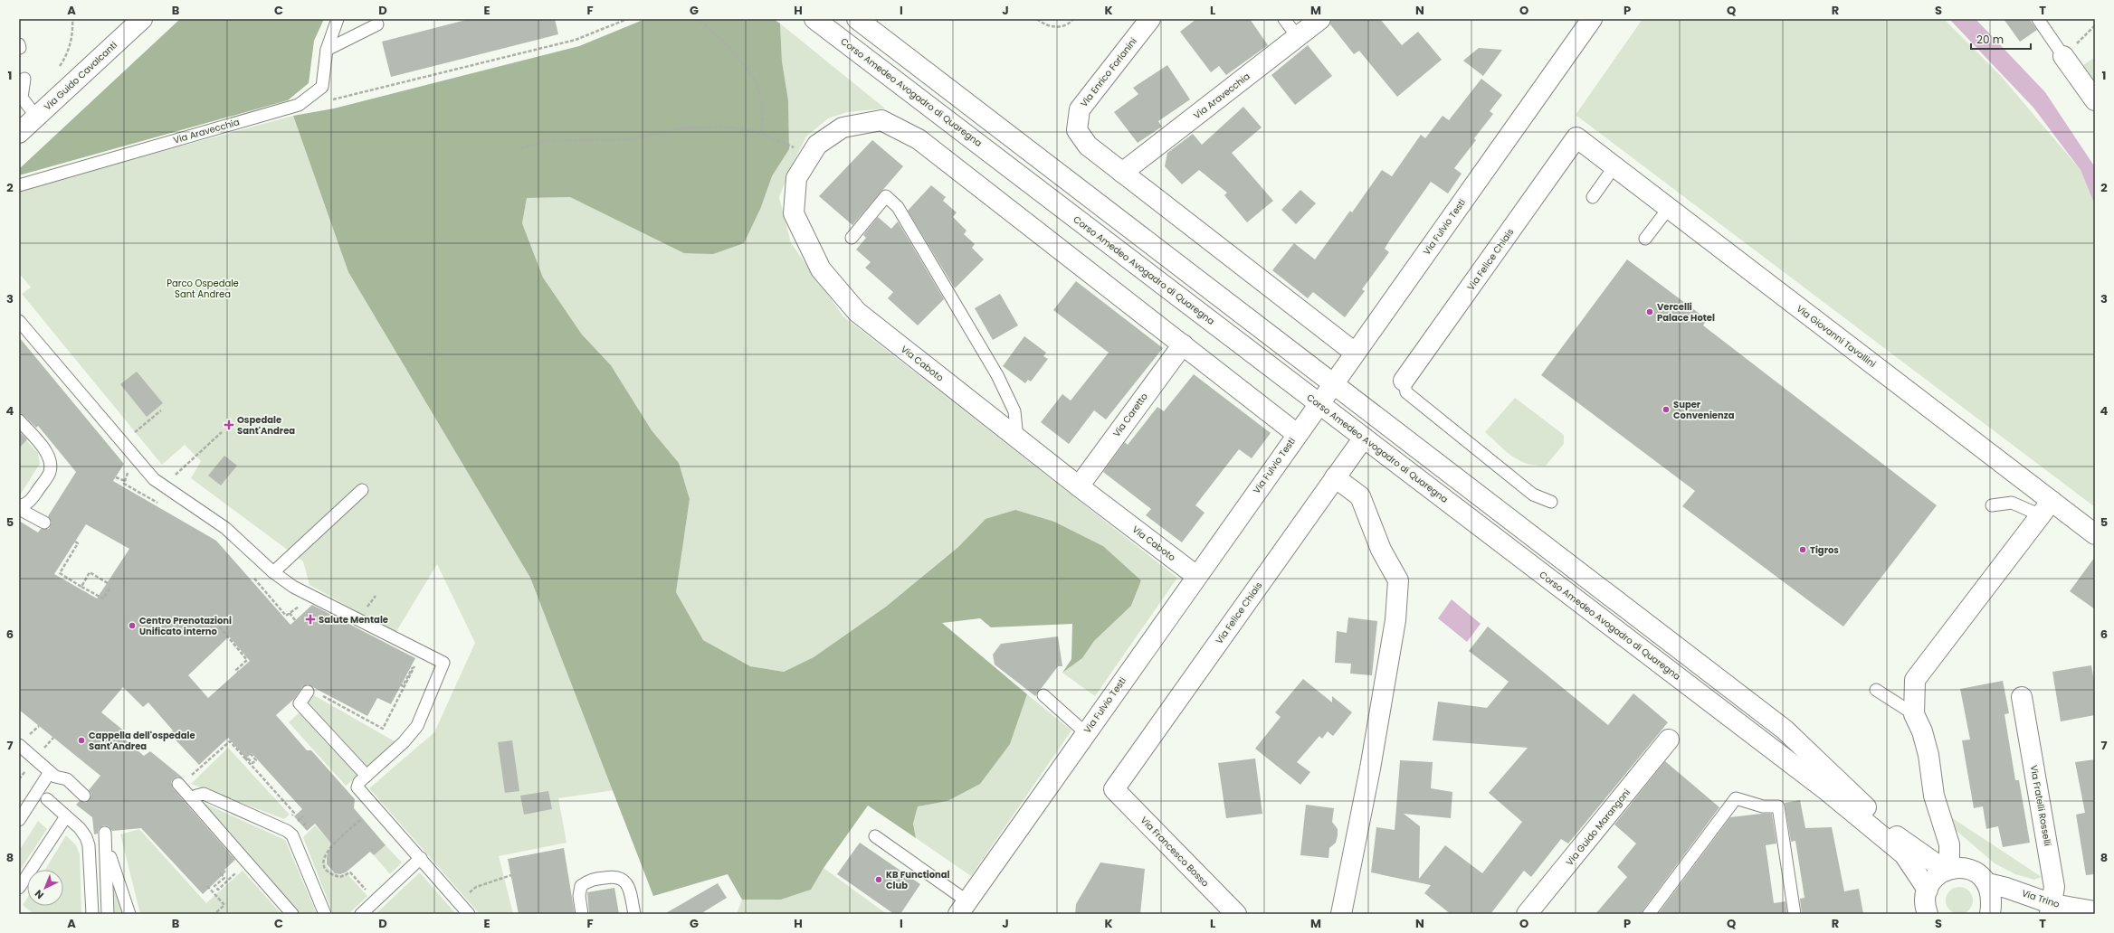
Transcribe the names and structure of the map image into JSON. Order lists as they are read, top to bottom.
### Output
{
  "streets": {
    "street": [
      "Via Enrico Forlanini",
      "Via Guido Cavalcanti",
      "Corso Amedeo Avogadro di Quaregna",
      "Via Aravecchia",
      "Via Fulvio Testi",
      "Via Felice Chiais",
      "Via Giovanni Tavallini",
      "Via Caboto",
      "Via Caretto",
      "Via Fratelli Rosselli",
      "Via Guido Marangoni",
      "Via Francesco Bosso",
      "Via Trino"
    ]
  },
  "crossings": [
    ["Via Enrico Forlanini", "Via Aravecchia"],
    ["Corso Amedeo Avogadro di Quaregna", "Via Fulvio Testi"],
    ["Corso Amedeo Avogadro di Quaregna", "Via Felice Chiais"],
    ["Via Fulvio Testi", "Via Caboto"],
    ["Via Felice Chiais", "Via Giovanni Tavallini"],
    ["Via Felice Chiais", "Via Francesco Bosso"],
    ["Via Caboto", "Via Caretto"],
    ["Via Fratelli Rosselli", "Via Trino"]
  ],
  "parks": ["Parco Ospedale Sant Andrea"],
  "places": {
    "other": [
      "Vercelli Palace Hotel",
      "Super Convenienza",
      "Tigros",
      "Centro Prenotazioni Unificato interno",
      "Cappella dell'ospedale Sant'Andrea",
      "KB Functional Club"
    ],
    "health": ["Ospedale Sant'Andrea", "Salute Mentale"]
  },
  "scale_bar": "20 m",
  "north": "bottom left",
  "grid": {
    "columns": [
      "A",
      "B",
      "C",
      "D",
      "E",
      "F",
      "G",
      "H",
      "I",
      "J",
      "K",
      "L",
      "M",
      "N",
      "O",
      "P",
      "Q",
      "R",
      "S",
      "T"
    ],
    "rows": [
      "1",
      "2",
      "3",
      "4",
      "5",
      "6",
      "7",
      "8"
    ]
  }
}
